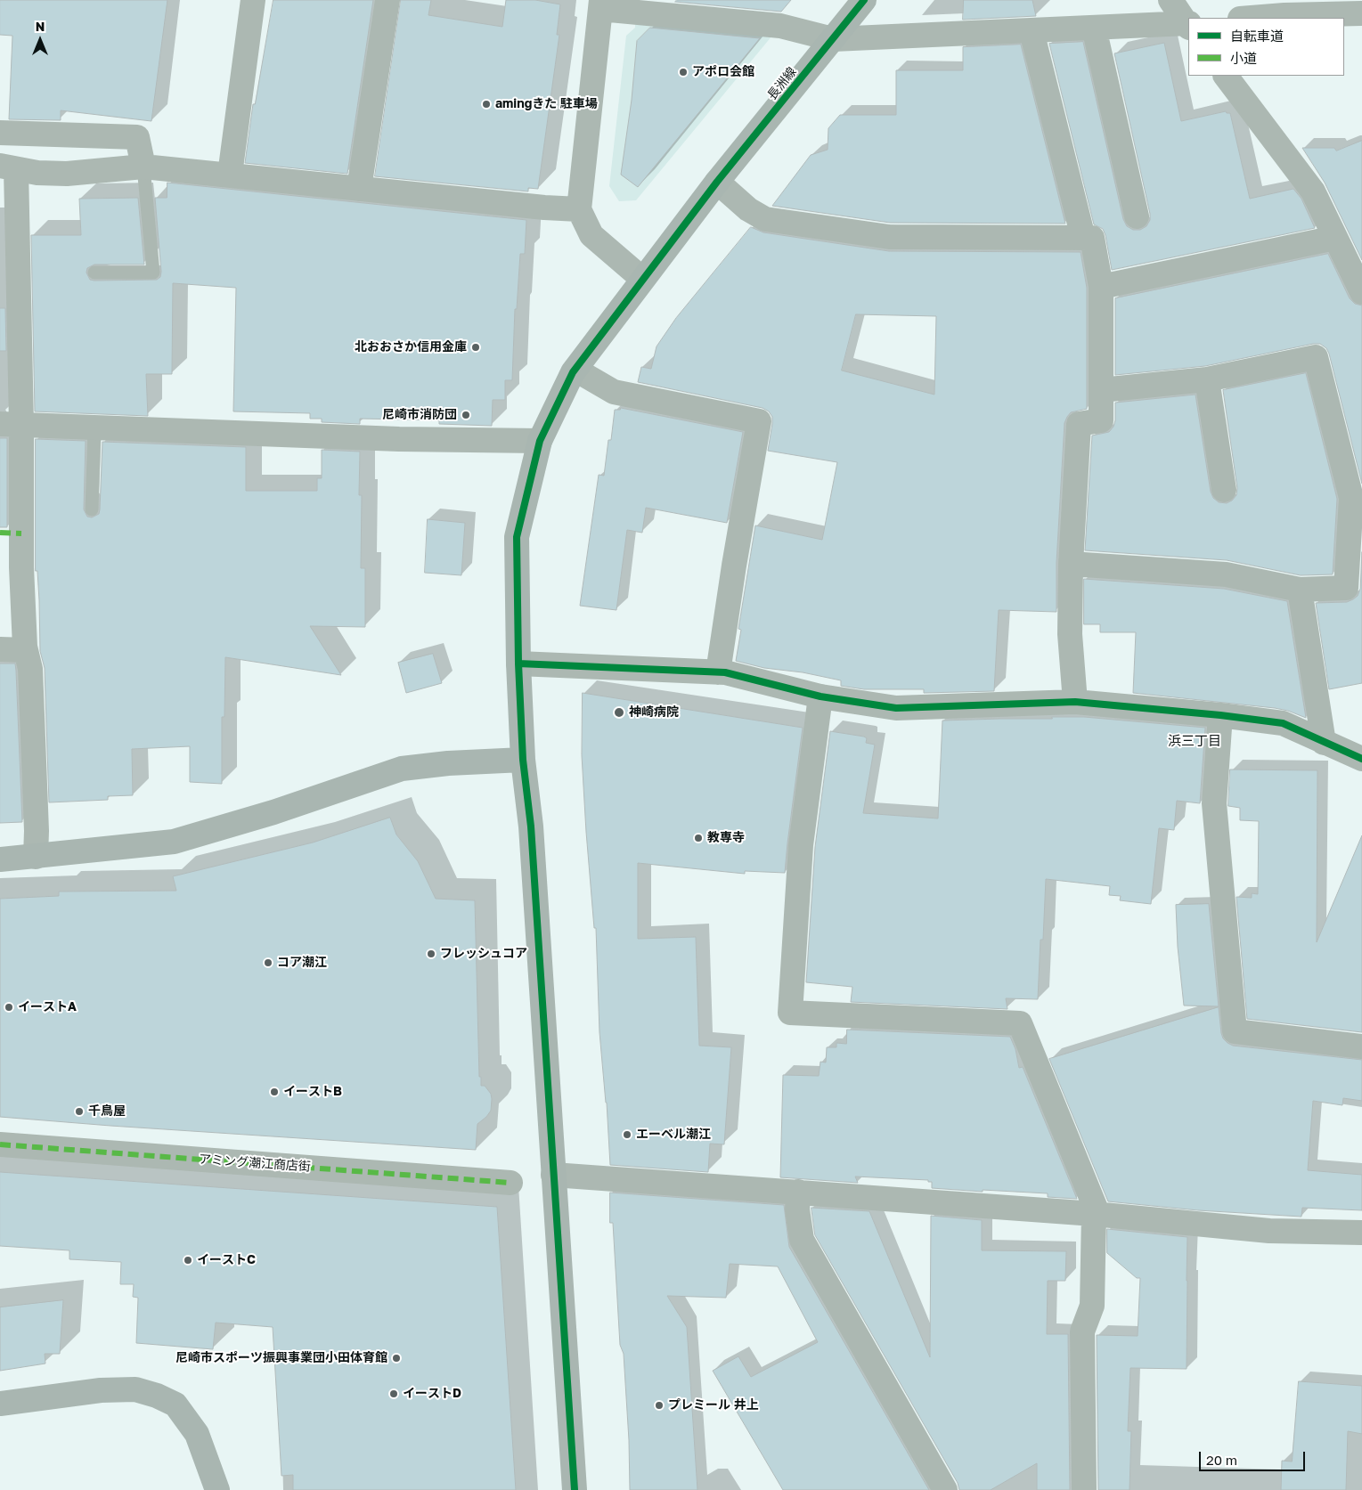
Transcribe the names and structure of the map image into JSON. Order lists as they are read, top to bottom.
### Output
{
  "streets": {
    "street": ["長洲線", "アミング潮江商店街"]
  },
  "districts": ["浜三丁目"],
  "places": [
    "アポロ会館",
    "amingきた 駐車場",
    "北おおさか信用金庫",
    "尼崎市消防団",
    "神崎病院",
    "教専寺",
    "フレッシュコア",
    "コア潮江",
    "イーストA",
    "イーストB",
    "千鳥屋",
    "エーベル潮江",
    "イーストC",
    "尼崎市スポーツ振興事業団小田体育館",
    "イーストD",
    "プレミール 井上"
  ],
  "legend": ["自転車道", "小道"],
  "scale_bar": "20 m",
  "north": "top"
}
